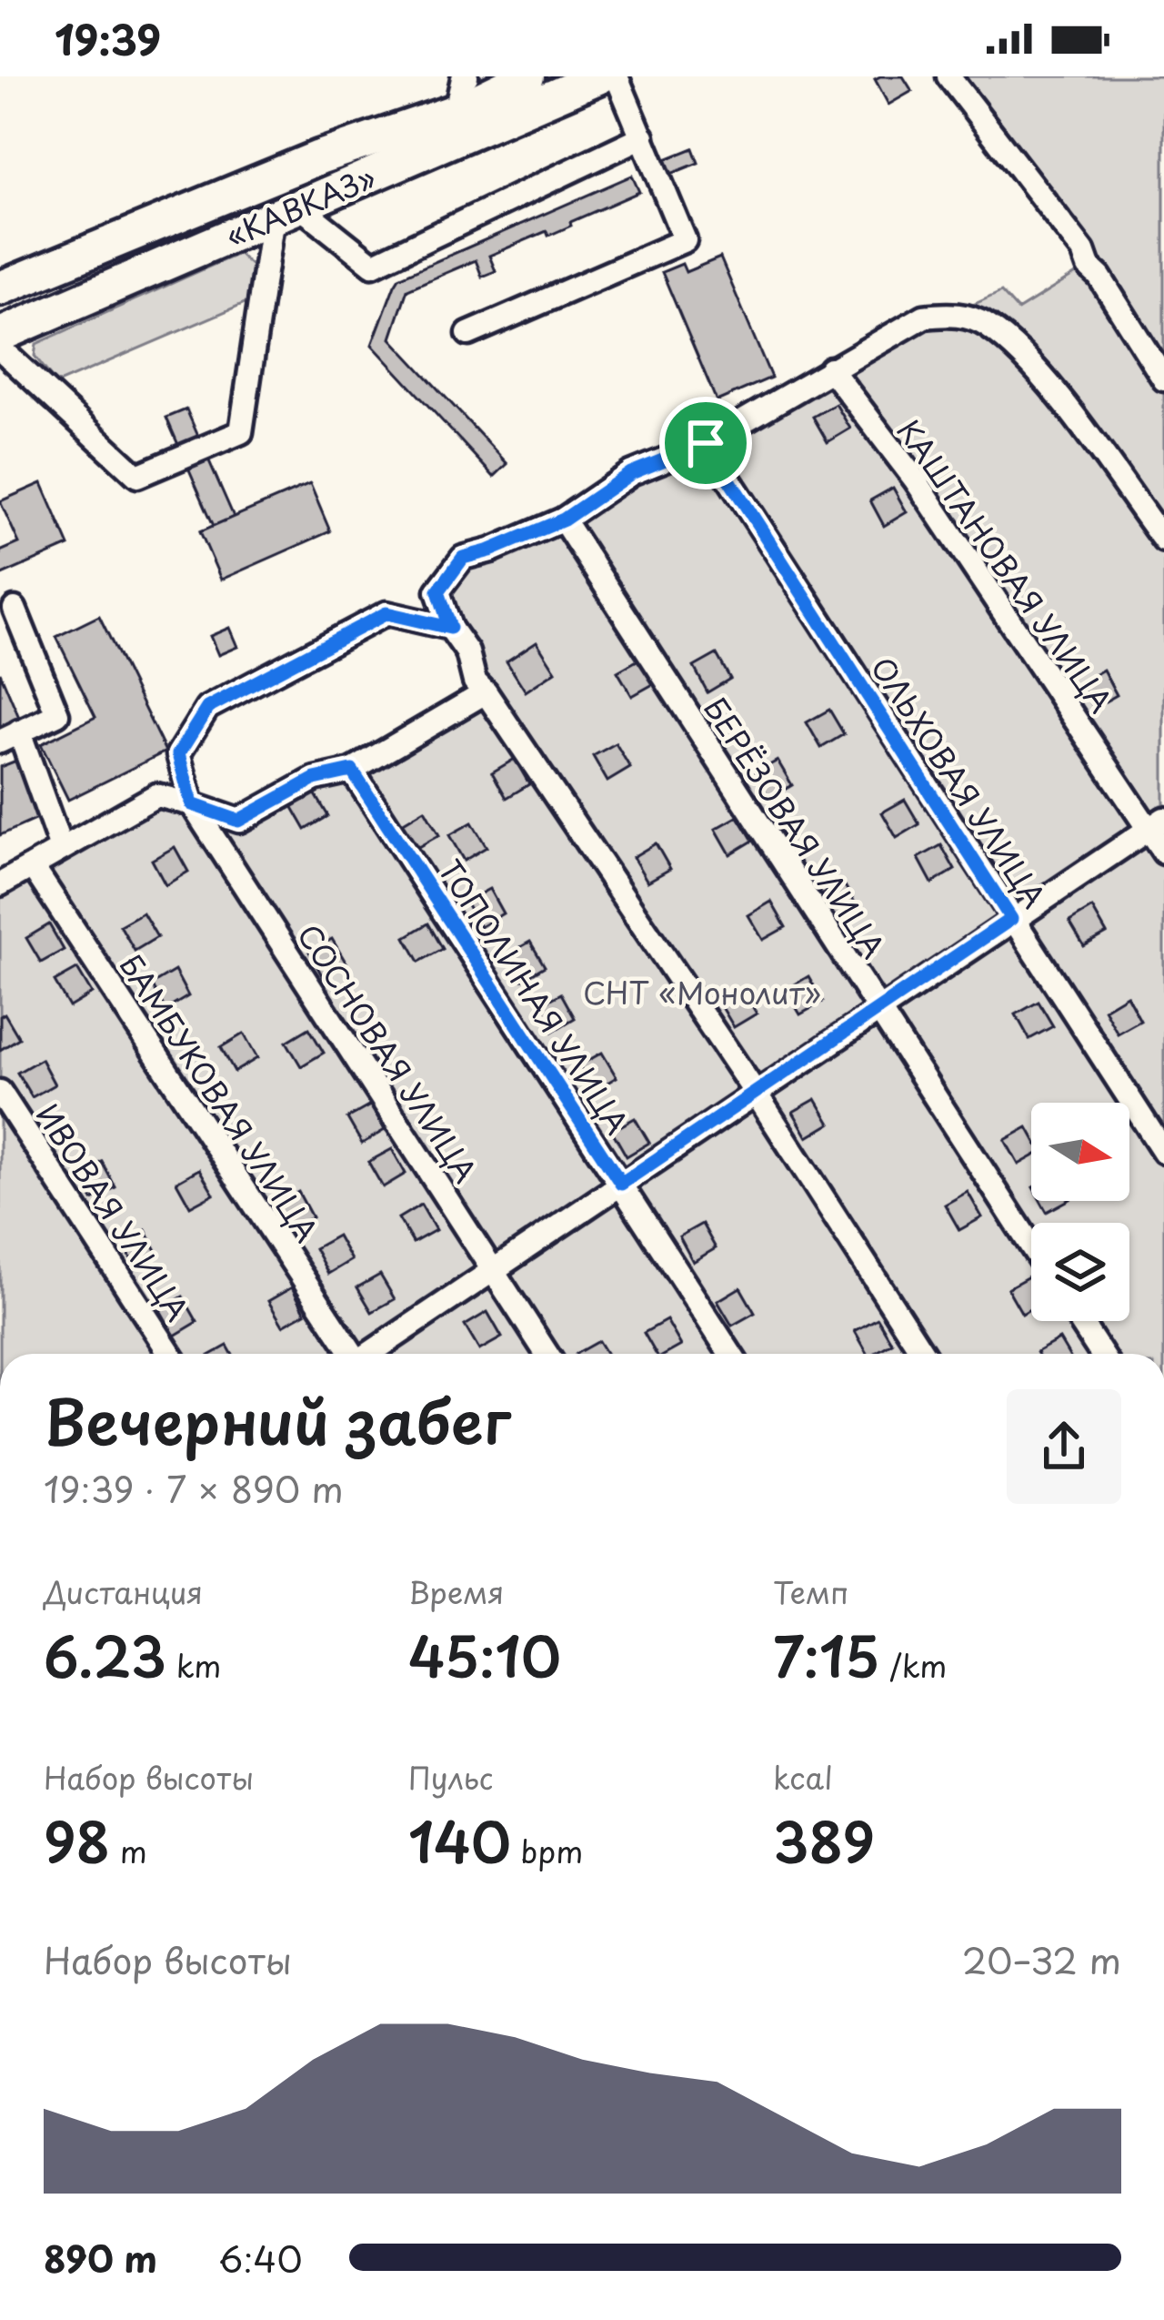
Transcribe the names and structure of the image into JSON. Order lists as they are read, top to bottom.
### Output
{
  "streets": {
    "highway": ["«КАВКАЗ»"],
    "street": [
      "КАШТАНОВАЯ УЛИЦА",
      "ОЛЬХОВАЯ УЛИЦА",
      "БЕРЁЗОВАЯ УЛИЦА",
      "ТОПОЛИНАЯ УЛИЦА",
      "СОСНОВАЯ УЛИЦА",
      "БАМБУКОВАЯ УЛИЦА",
      "ИВОВАЯ УЛИЦА"
    ]
  },
  "parks": ["СНТ «Монолит»"],
  "north": "right",
  "page": {
    "status": "19:39",
    "heading": ["Вечерний забег", "19:39 · 7 × 890 m"],
    "stats": [
      ["Дистанция", "6.23 km"],
      ["Время", "45:10"],
      ["Темп", "7:15 /km"],
      ["Набор высоты", "98 m"],
      ["Пульс", "140 bpm"],
      ["kcal", "389"]
    ],
    "chart": ["Набор высоты", "20–32 m"],
    "list": [
      {
        "name": "890 m",
        "note": "6:40"
      }
    ]
  }
}
